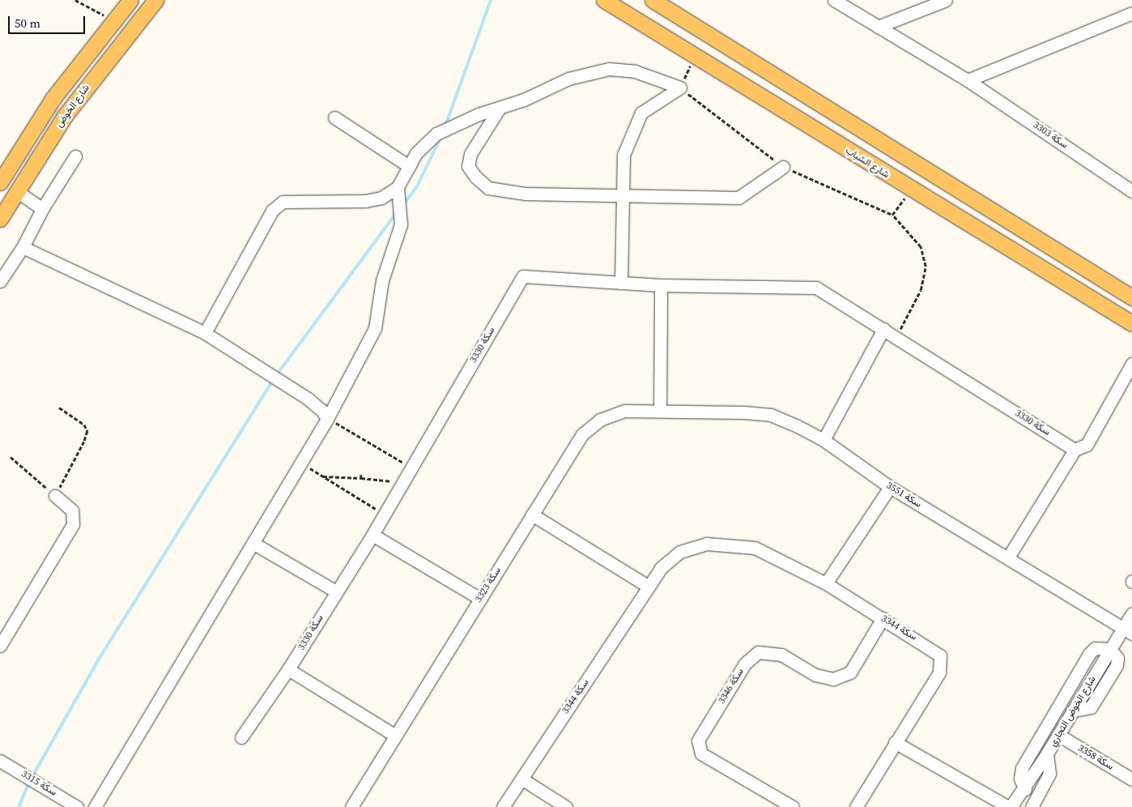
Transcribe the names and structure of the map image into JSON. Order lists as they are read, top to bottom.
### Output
{
  "streets": {
    "main road": ["شارع الخوض", "شارع الشباب"],
    "street": [
      "سكة 3303",
      "سكة 3330",
      "سكة 3551",
      "سكة 3323",
      "سكة 3344",
      "سكة 3346",
      "شارع الخوض التجاري",
      "سكة 3358",
      "سكة 3315"
    ]
  },
  "crossings": [
    ["سكة 3551", "سكة 3323"],
    ["سكة 3551", "شارع الخوض التجاري"],
    ["سكة 3344", "سكة 3346"],
    ["شارع الخوض التجاري", "سكة 3358"]
  ],
  "scale_bar": "50 m"
}
